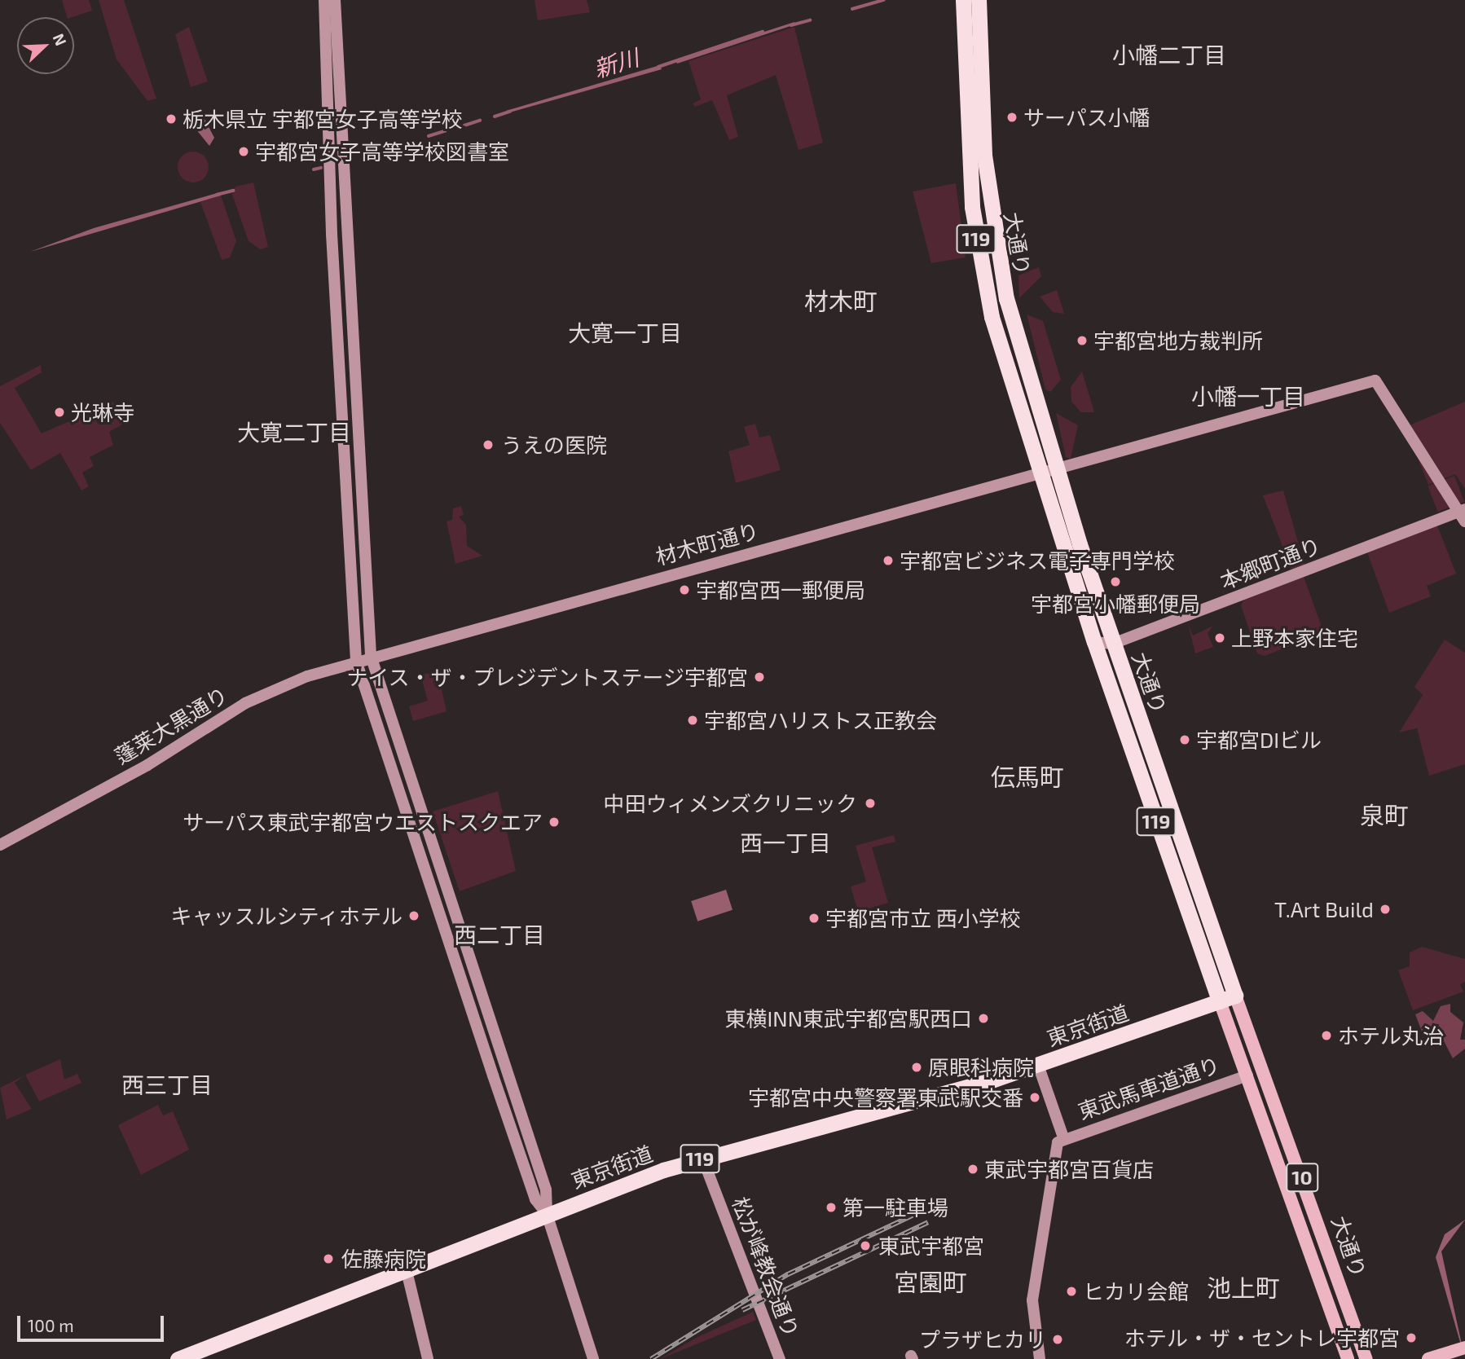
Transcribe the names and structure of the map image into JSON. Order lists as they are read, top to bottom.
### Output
{
  "streets": {
    "highway": ["119", "大通り", "東京街道"],
    "main road": ["10"],
    "street": [
      "材木町通り",
      "本郷町通り",
      "蓬莱大黒通り",
      "東武馬車道通り",
      "松が峰教会通り"
    ]
  },
  "crossings": [
    ["大通り", "材木町通り"],
    ["大通り", "本郷町通り"],
    ["大通り", "東京街道"],
    ["大通り", "東武馬車道通り"],
    ["材木町通り", "本郷町通り"],
    ["材木町通り", "蓬莱大黒通り"],
    ["東京街道", "松が峰教会通り"]
  ],
  "districts": [
    "小幡二丁目",
    "材木町",
    "大寛一丁目",
    "小幡一丁目",
    "大寛二丁目",
    "伝馬町",
    "泉町",
    "西一丁目",
    "西二丁目",
    "西三丁目",
    "宮園町",
    "池上町"
  ],
  "water": ["新川"],
  "places": [
    "サーパス小幡",
    "栃木県立 宇都宮女子高等学校",
    "宇都宮女子高等学校図書室",
    "宇都宮地方裁判所",
    "光琳寺",
    "うえの医院",
    "宇都宮ビジネス電子専門学校",
    "宇都宮小幡郵便局",
    "宇都宮西一郵便局",
    "上野本家住宅",
    "ナイス・ザ・プレジデントステージ宇都宮",
    "宇都宮ハリストス正教会",
    "宇都宮DIビル",
    "中田ウィメンズクリニック",
    "サーパス東武宇都宮ウエストスクエア",
    "T.Art Build",
    "キャッスルシティホテル",
    "宇都宮市立 西小学校",
    "東横INN東武宇都宮駅西口",
    "ホテル丸治",
    "原眼科病院",
    "宇都宮中央警察署東武駅交番",
    "東武宇都宮百貨店",
    "第一駐車場",
    "東武宇都宮",
    "佐藤病院",
    "ヒカリ会館",
    "ホテル・ザ・セントレ宇都宮",
    "プラザヒカリ"
  ],
  "scale_bar": "100 m",
  "north": "top right"
}
